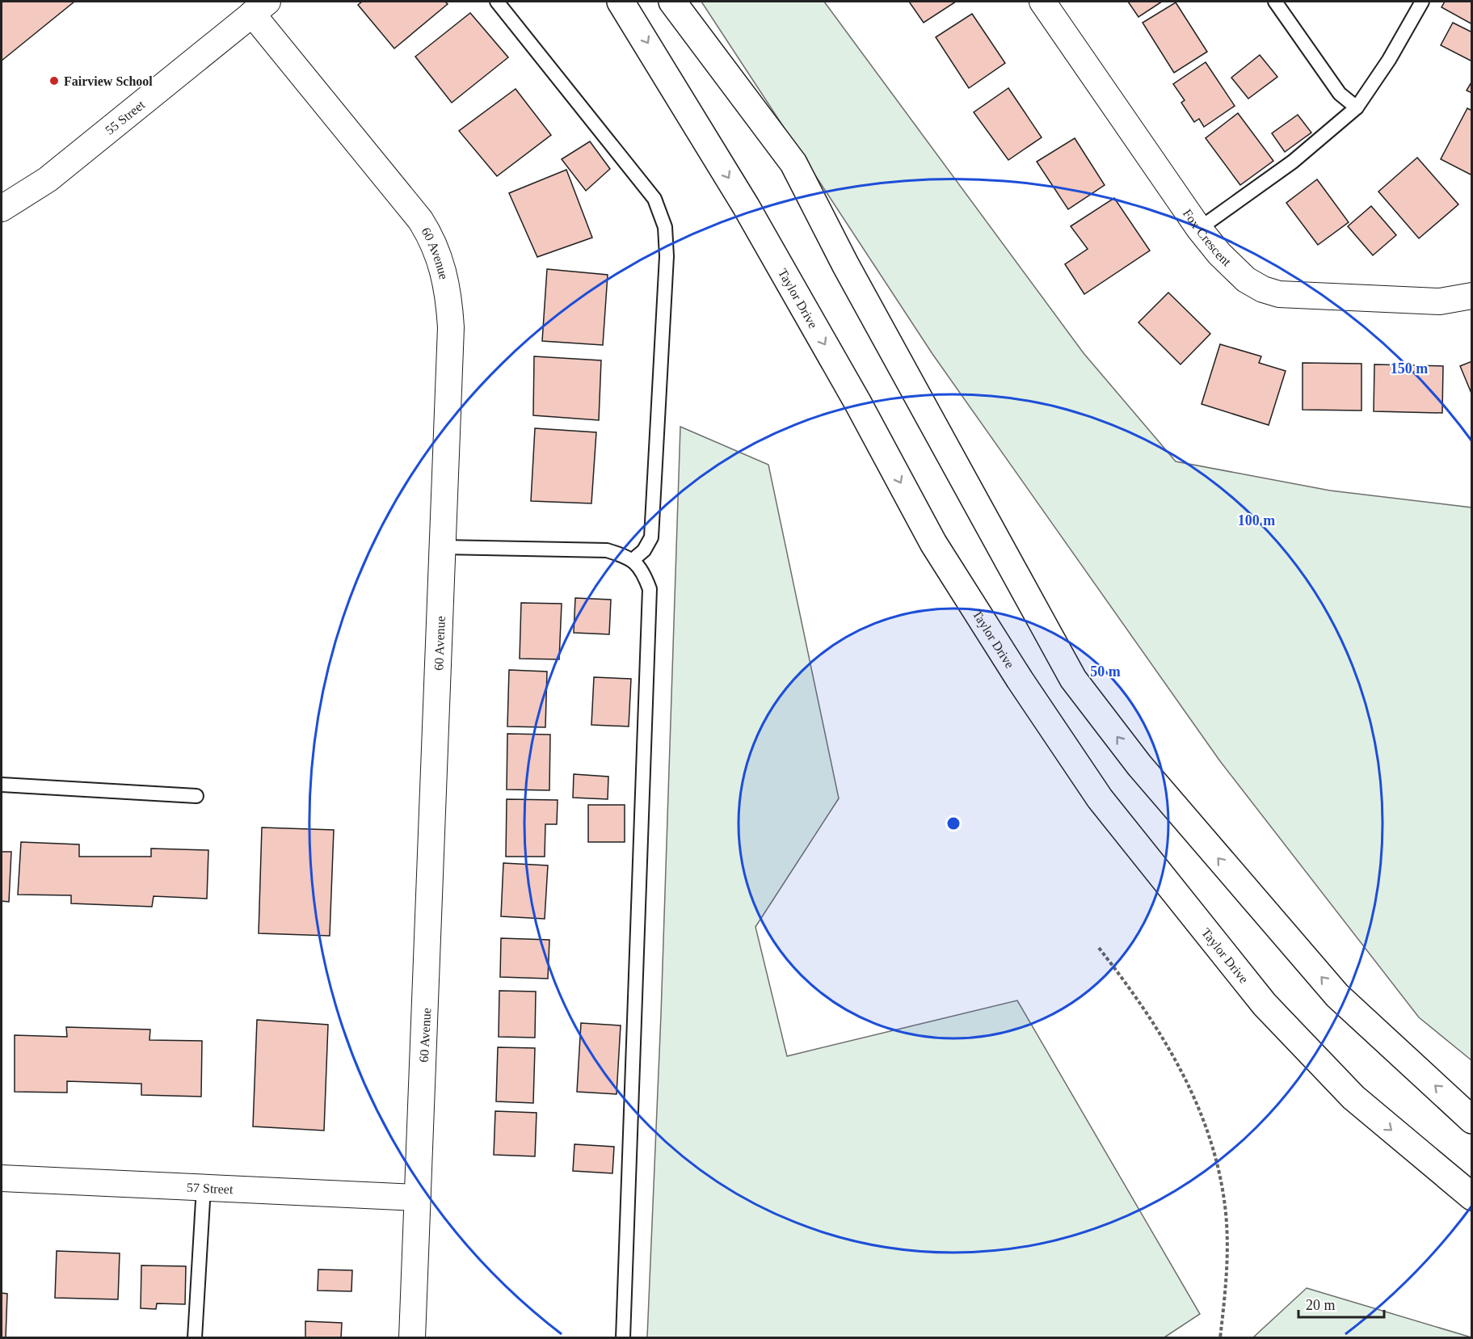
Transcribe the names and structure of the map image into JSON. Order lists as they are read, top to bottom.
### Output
{
  "streets": {
    "main road": ["Taylor Drive"],
    "street": [
      "55 Street",
      "Fox Crescent",
      "60 Avenue",
      "57 Street"
    ]
  },
  "crossings": [
    ["55 Street", "60 Avenue"],
    ["60 Avenue", "57 Street"]
  ],
  "places": ["Fairview School"],
  "scale_bar": "20 m",
  "rings": ["150 m", "100 m", "50 m"]
}
